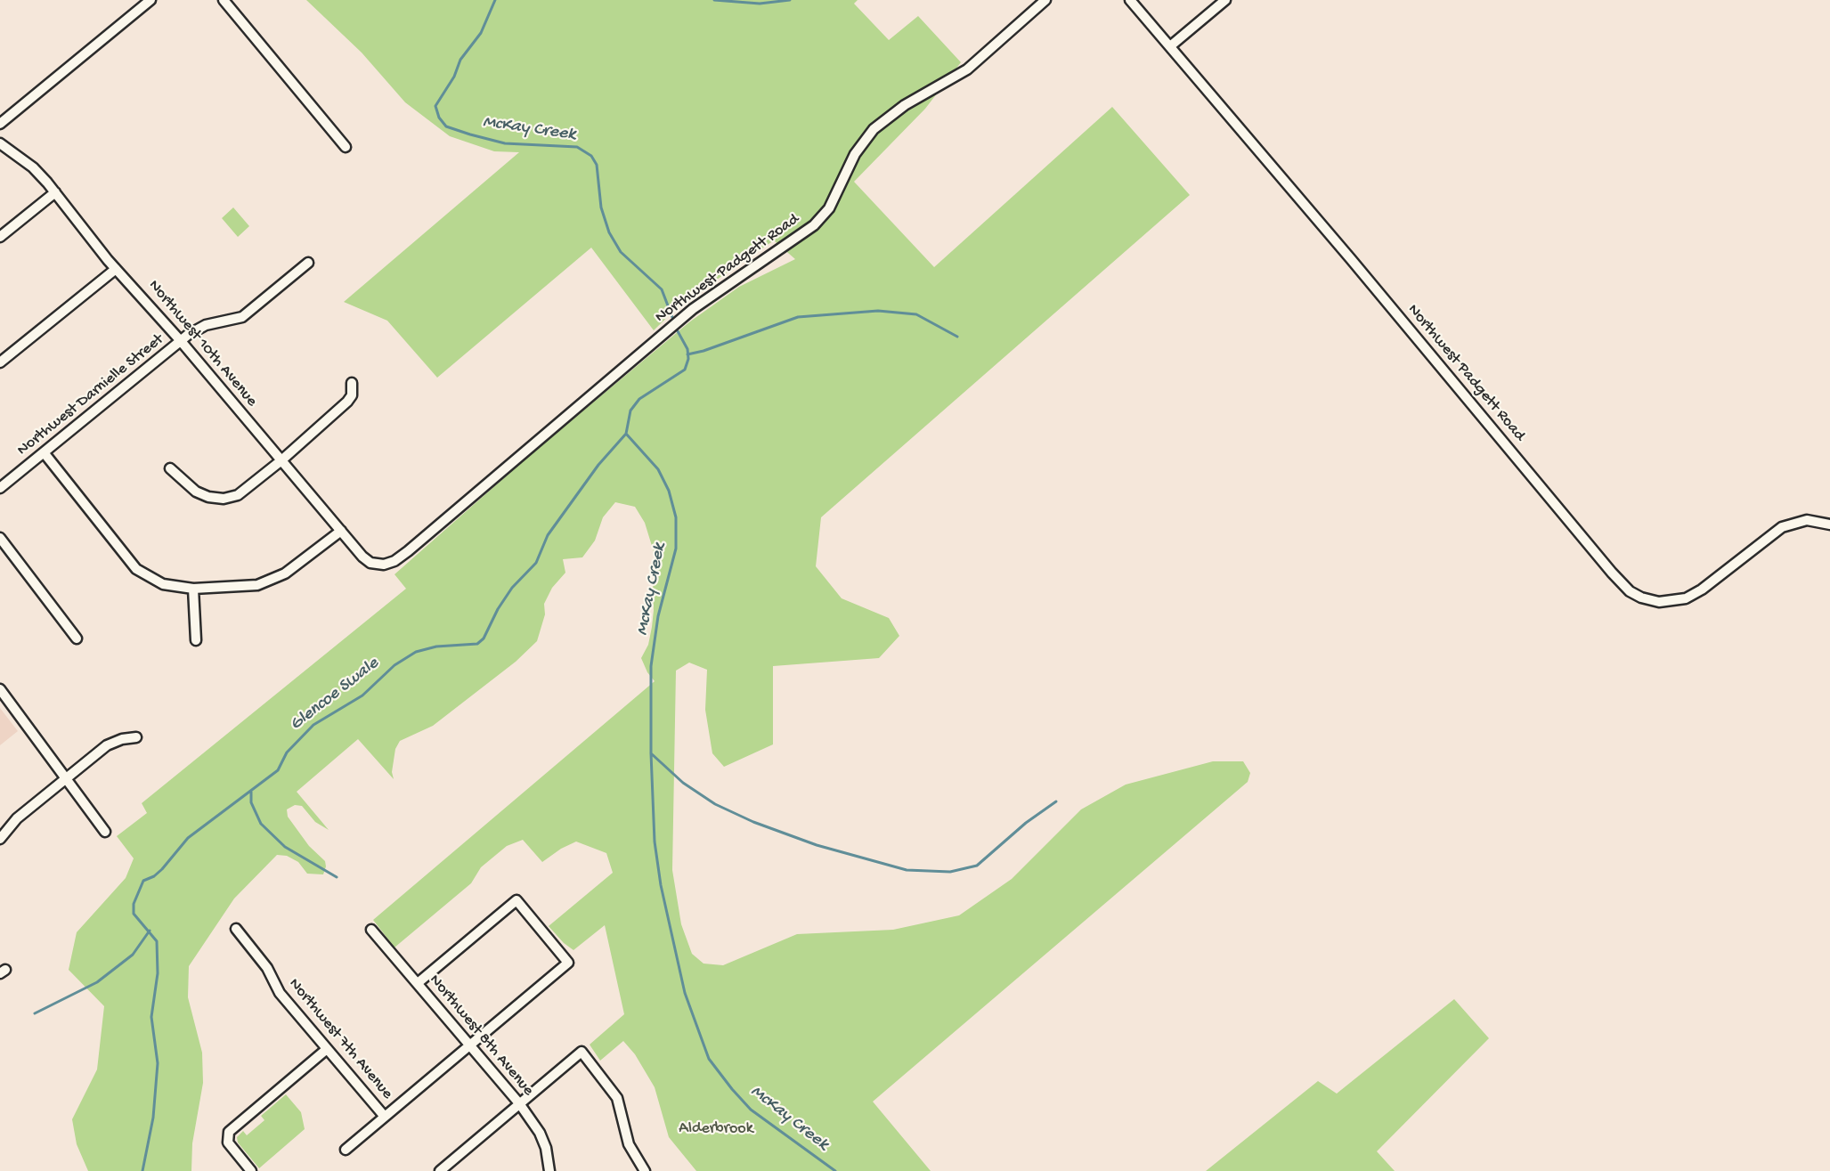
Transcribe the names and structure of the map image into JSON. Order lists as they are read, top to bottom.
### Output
{
  "streets": {
    "street": [
      "Northwest Padgett Road",
      "Northwest 10th Avenue",
      "Northwest Darnielle Street",
      "Northwest 8th Avenue",
      "Northwest 7th Avenue"
    ]
  },
  "crossings": [
    ["Northwest Padgett Road", "Northwest 10th Avenue"],
    ["Northwest 10th Avenue", "Northwest Darnielle Street"]
  ],
  "water": ["McKay Creek", "Glencoe Swale"],
  "parks": ["Alderbrook"]
}
